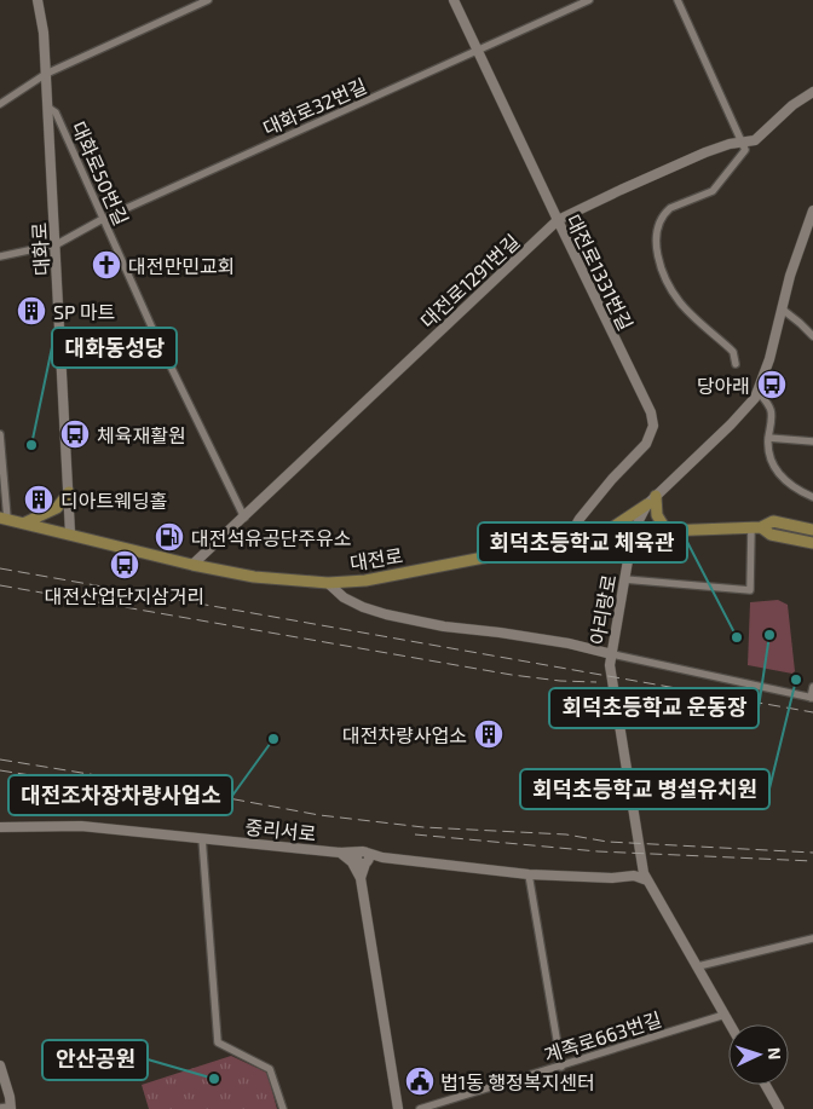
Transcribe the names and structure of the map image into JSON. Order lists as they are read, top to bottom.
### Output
{
  "streets": {
    "main road": [
      "대화로",
      "대전로1331번길",
      "대전로1291번길",
      "대전로",
      "아리랑로",
      "중리서로"
    ],
    "street": ["대화로32번길", "대화로50번길", "계족로663번길"]
  },
  "crossings": [
    ["대화로32번길", "대화로50번길"],
    ["대화로32번길", "대화로"],
    ["대화로32번길", "대전로1331번길"],
    ["대화로50번길", "대화로"],
    ["대화로50번길", "대전로1291번길"],
    ["대화로", "대전로"],
    ["대전로1331번길", "대전로1291번길"],
    ["대전로1331번길", "대전로"],
    ["대전로1291번길", "대전로"],
    ["대전로", "아리랑로"],
    ["아리랑로", "계족로663번길"]
  ],
  "places": {
    "church": ["대전만민교회"],
    "building": ["SP 마트", "디아트웨딩홀", "대전차량사업소"],
    "bus stop": ["당아래", "체육재활원", "대전산업단지삼거리"],
    "other": [
      "대화동성당",
      "회덕초등학교 운동장",
      "회덕초등학교 체육관",
      "회덕초등학교 병설유치원",
      "대전조차장차량사업소",
      "안산공원"
    ],
    "fuel station": ["대전석유공단주유소"],
    "public building": ["법1동 행정복지센터"]
  },
  "north": "right"
}
